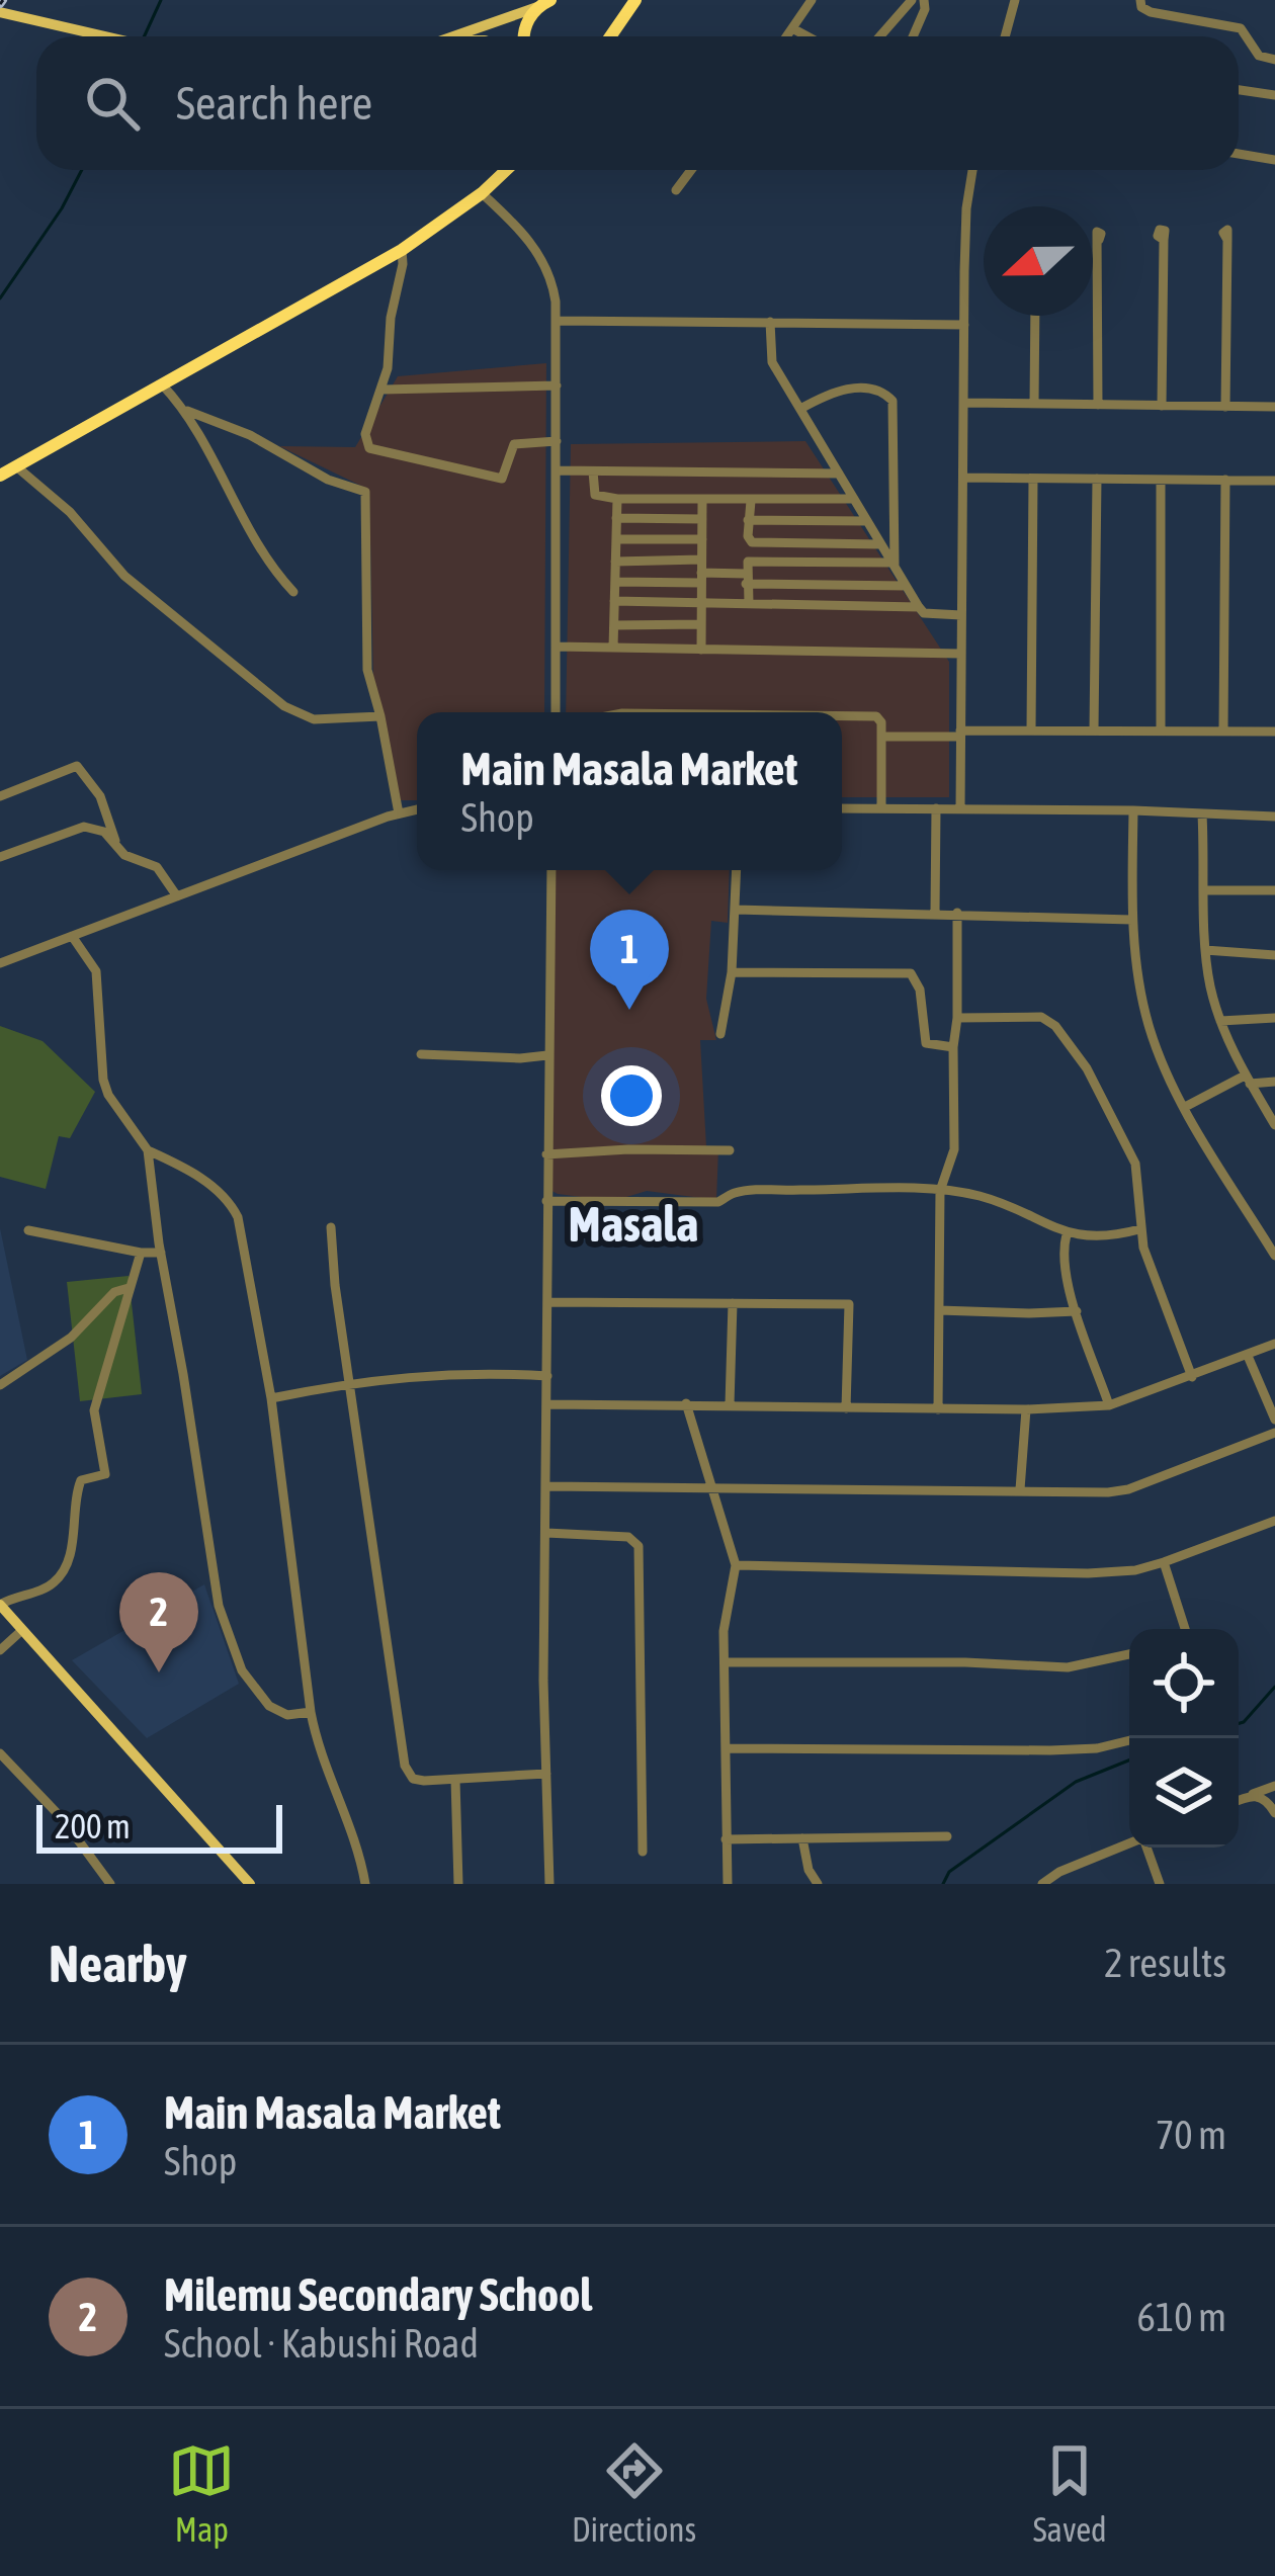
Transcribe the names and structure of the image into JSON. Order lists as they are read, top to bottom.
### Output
{
  "districts": ["Masala"],
  "scale_bar": "200 m",
  "north": "left",
  "page": {
    "search": "Search here",
    "popup": ["Main Masala Market", "Shop"],
    "pins": ["1", "2"],
    "scale": "200 m",
    "heading": ["Nearby", "2 results"],
    "list": [
      {
        "mark": "1",
        "name": "Main Masala Market",
        "note": "Shop",
        "value": "70 m"
      },
      {
        "mark": "2",
        "name": "Milemu Secondary School",
        "note": "School · Kabushi Road",
        "value": "610 m"
      }
    ],
    "nav": ["Map", "Directions", "Saved"]
  }
}
